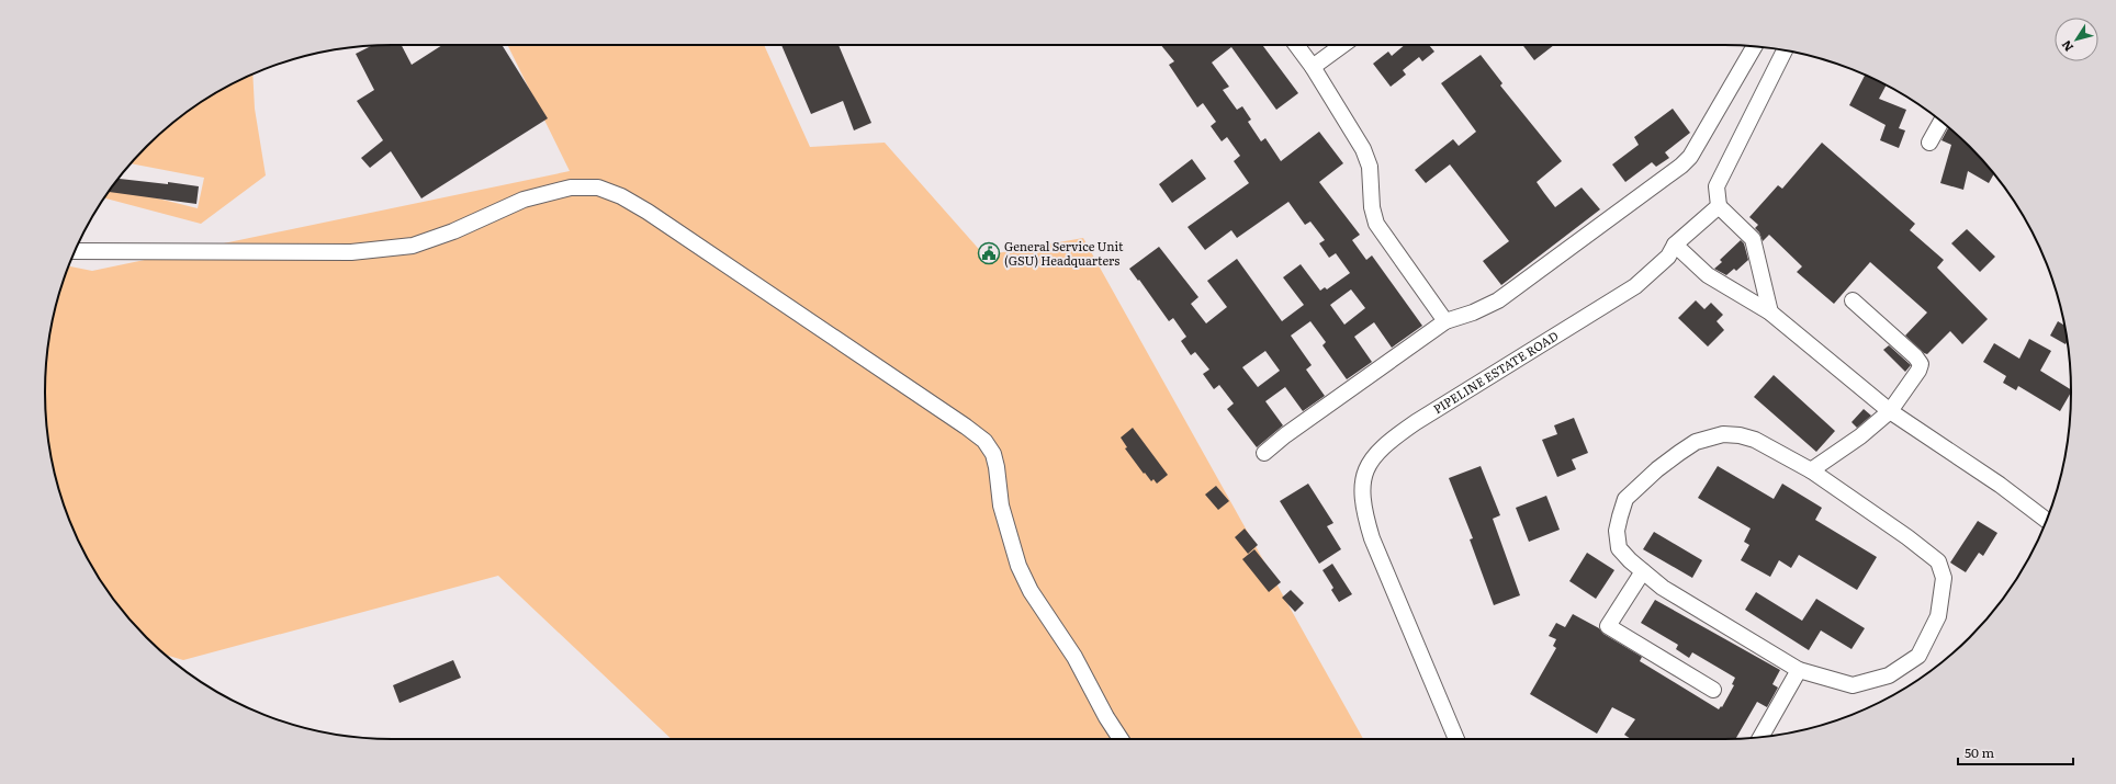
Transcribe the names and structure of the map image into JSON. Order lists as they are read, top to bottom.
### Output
{
  "streets": {
    "street": ["PIPELINE ESTATE ROAD"]
  },
  "places": {
    "public building": ["General Service Unit (GSU) Headquarters"]
  },
  "scale_bar": "50 m",
  "north": "bottom left"
}
